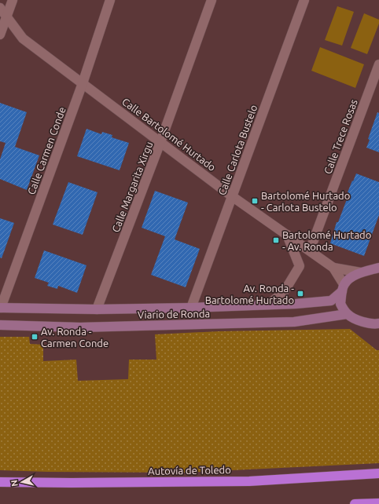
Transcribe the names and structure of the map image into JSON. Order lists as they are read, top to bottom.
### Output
{
  "streets": {
    "highway": ["Autovía de Toledo"],
    "main road": ["Viario de Ronda"],
    "street": [
      "Calle Bartolomé Hurtado",
      "Calle Trece Rosas",
      "Calle Carlota Bustelo",
      "Calle Carmen Conde",
      "Calle Margarita Xirgu"
    ]
  },
  "crossings": [
    ["Calle Bartolomé Hurtado", "Calle Trece Rosas"],
    ["Calle Bartolomé Hurtado", "Calle Carlota Bustelo"],
    ["Calle Bartolomé Hurtado", "Calle Carmen Conde"],
    ["Calle Bartolomé Hurtado", "Calle Margarita Xirgu"],
    ["Calle Bartolomé Hurtado", "Viario de Ronda"],
    ["Calle Carlota Bustelo", "Viario de Ronda"],
    ["Calle Carmen Conde", "Viario de Ronda"],
    ["Calle Margarita Xirgu", "Viario de Ronda"]
  ],
  "places": {
    "transit": [
      "Bartolomé Hurtado - Carlota Bustelo",
      "Bartolomé Hurtado - Av. Ronda",
      "Av. Ronda - Bartolomé Hurtado",
      "Av. Ronda - Carmen Conde"
    ]
  },
  "north": "left"
}
